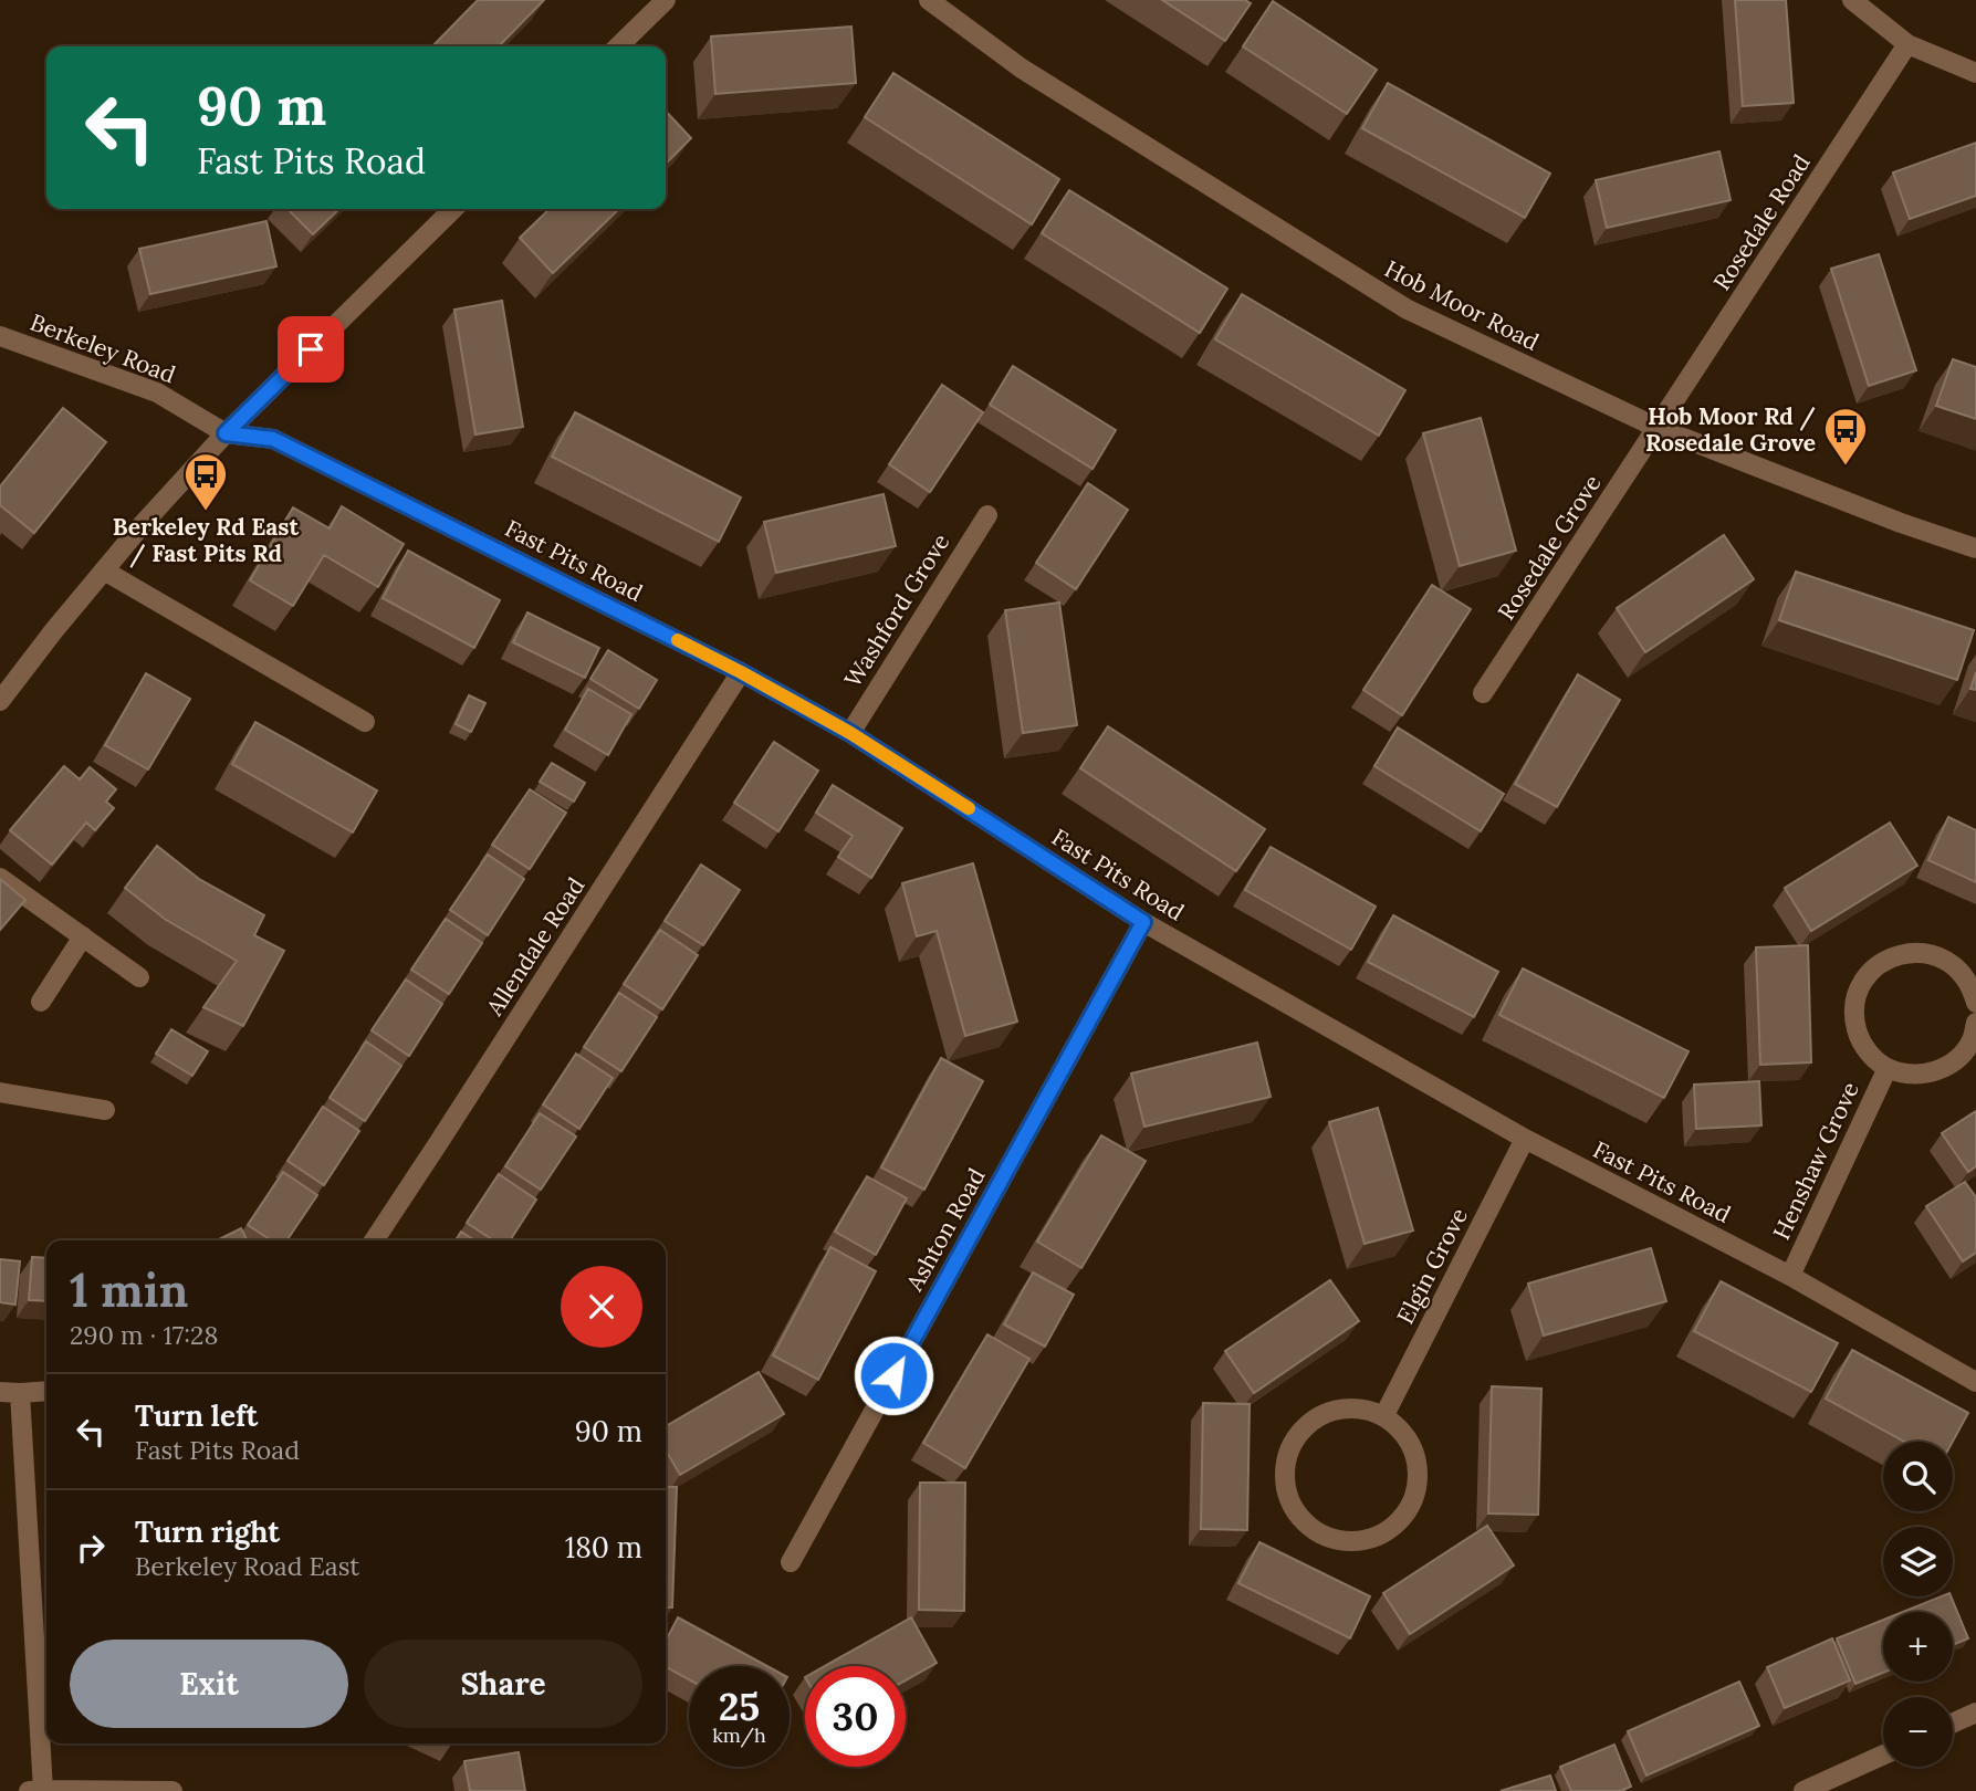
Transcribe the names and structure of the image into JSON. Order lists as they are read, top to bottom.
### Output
{
  "streets": {
    "street": [
      "Rosedale Road",
      "Hob Moor Road",
      "Berkeley Road",
      "Rosedale Grove",
      "Fast Pits Road",
      "Washford Grove",
      "Allendale Road",
      "Henshaw Grove",
      "Ashton Road",
      "Elgin Grove"
    ]
  },
  "crossings": [
    ["Rosedale Road", "Hob Moor Road"],
    ["Rosedale Road", "Rosedale Grove"],
    ["Hob Moor Road", "Rosedale Grove"],
    ["Berkeley Road", "Fast Pits Road"],
    ["Fast Pits Road", "Washford Grove"],
    ["Fast Pits Road", "Allendale Road"],
    ["Fast Pits Road", "Henshaw Grove"],
    ["Fast Pits Road", "Ashton Road"],
    ["Fast Pits Road", "Elgin Grove"]
  ],
  "places": {
    "bus stop": ["Hob Moor Rd / Rosedale Grove", "Berkeley Rd East / Fast Pits Rd"]
  },
  "page": {
    "turn": ["90 m", "Fast Pits Road"],
    "heading": ["1 min", "290 m · 17:28"],
    "list": [
      {
        "name": "Turn left",
        "note": "Fast Pits Road",
        "value": "90 m"
      },
      {
        "name": "Turn right",
        "note": "Berkeley Road East",
        "value": "180 m"
      }
    ],
    "map_buttons": ["+", "−"],
    "buttons": ["Exit", "Share"],
    "speed": "25 km/h",
    "limit": "30"
  }
}
